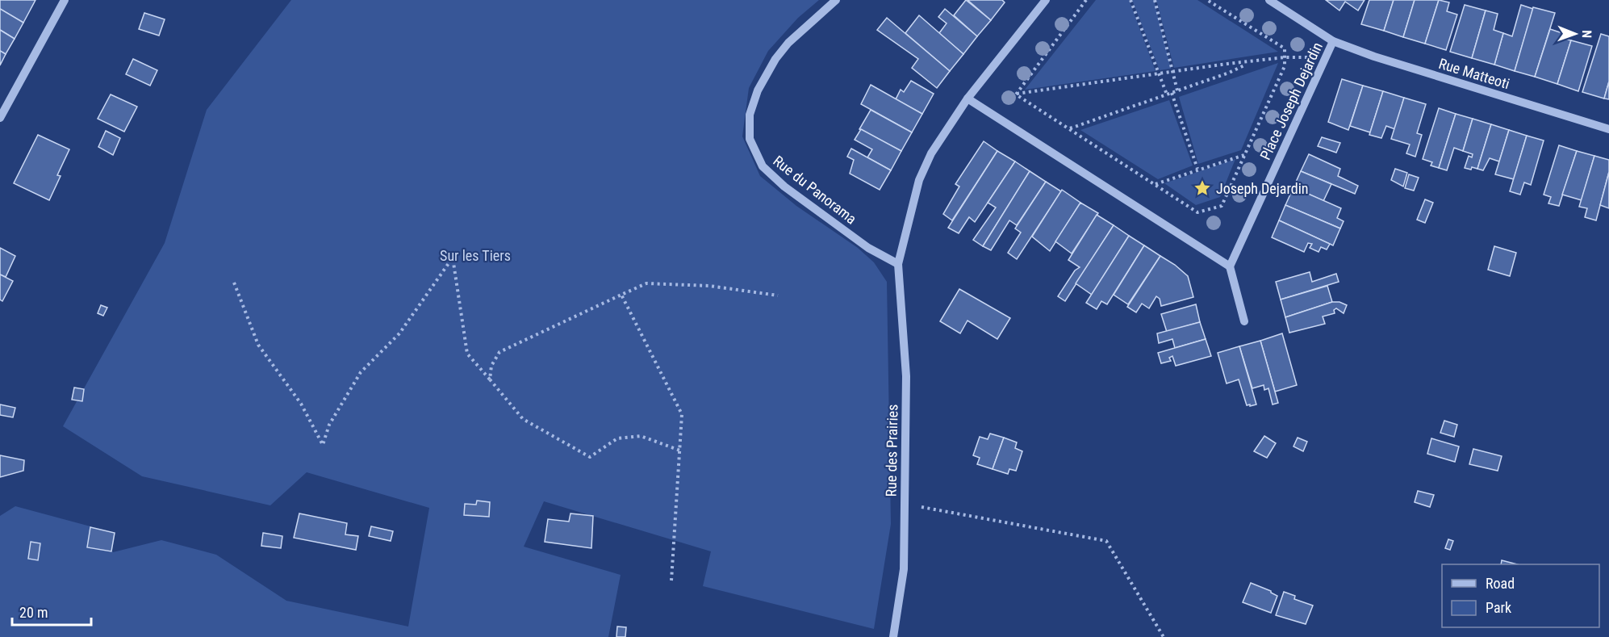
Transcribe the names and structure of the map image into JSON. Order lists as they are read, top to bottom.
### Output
{
  "streets": {
    "street": [
      "Rue Matteoti",
      "Place Joseph Dejardin",
      "Rue du Panorama",
      "Rue des Prairies"
    ]
  },
  "crossings": [
    ["Rue Matteoti", "Place Joseph Dejardin"],
    ["Rue du Panorama", "Rue des Prairies"]
  ],
  "parks": ["Sur les Tiers"],
  "places": {
    "place": ["Joseph Dejardin"]
  },
  "legend": ["Road", "Park"],
  "scale_bar": "20 m",
  "north": "right"
}
